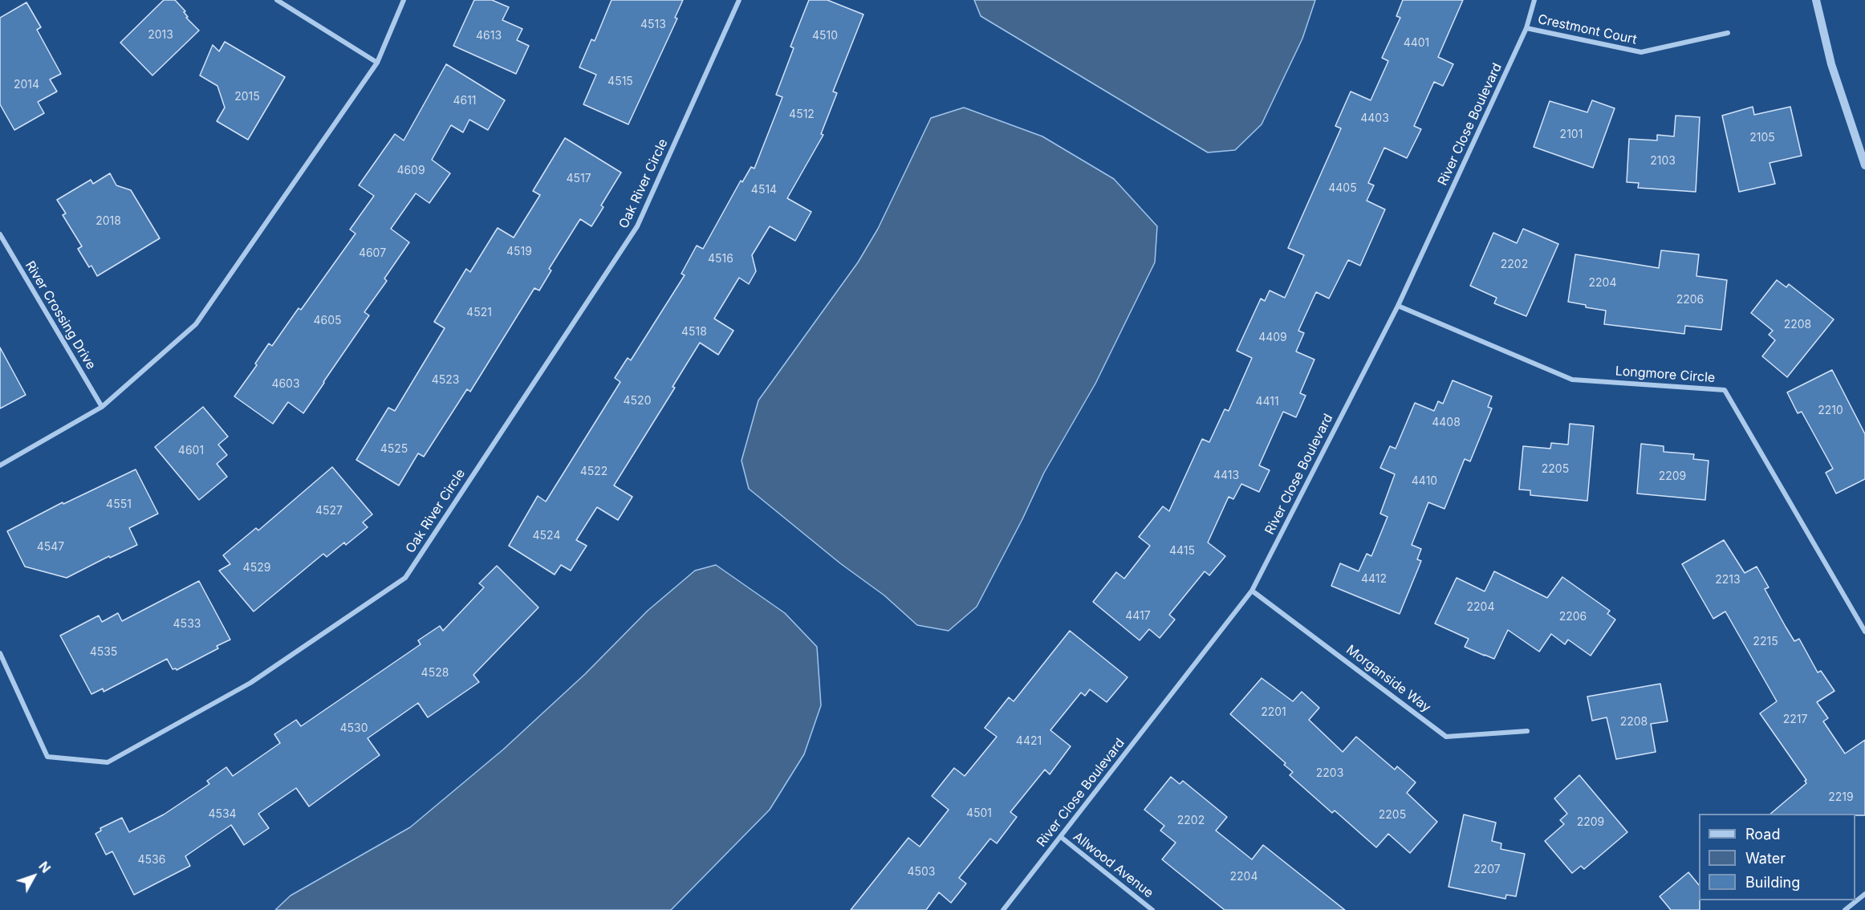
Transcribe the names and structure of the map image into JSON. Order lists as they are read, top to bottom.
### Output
{
  "streets": {
    "street": [
      "Crestmont Court",
      "River Close Boulevard",
      "Oak River Circle",
      "River Crossing Drive",
      "Longmore Circle",
      "Morganside Way",
      "Allwood Avenue"
    ]
  },
  "crossings": [
    ["Crestmont Court", "River Close Boulevard"],
    ["River Close Boulevard", "Longmore Circle"],
    ["River Close Boulevard", "Morganside Way"],
    ["River Close Boulevard", "Allwood Avenue"]
  ],
  "house_numbers": [
    "4513",
    "2013",
    "4613",
    "4510",
    "4401",
    "4515",
    "2014",
    "2015",
    "4611",
    "4512",
    "4403",
    "2101",
    "2105",
    "2103",
    "4609",
    "4517",
    "4405",
    "4514",
    "2018",
    "4519",
    "4607",
    "4516",
    "2202",
    "2204",
    "2206",
    "4521",
    "4605",
    "2208",
    "4518",
    "4409",
    "4523",
    "4603",
    "4520",
    "4411",
    "2210",
    "4408",
    "4525",
    "4601",
    "2205",
    "4522",
    "4413",
    "2209",
    "4410",
    "4551",
    "4527",
    "4524",
    "4547",
    "4415",
    "4529",
    "4412",
    "2213",
    "2204",
    "4417",
    "2206",
    "4533",
    "2215",
    "4535",
    "4528",
    "2201",
    "2217",
    "2208",
    "4530",
    "4421",
    "2203",
    "2219",
    "4501",
    "4534",
    "2205",
    "2202",
    "2209",
    "4536",
    "2207",
    "4503",
    "2204"
  ],
  "legend": ["Road", "Water", "Building"],
  "north": "top right"
}
